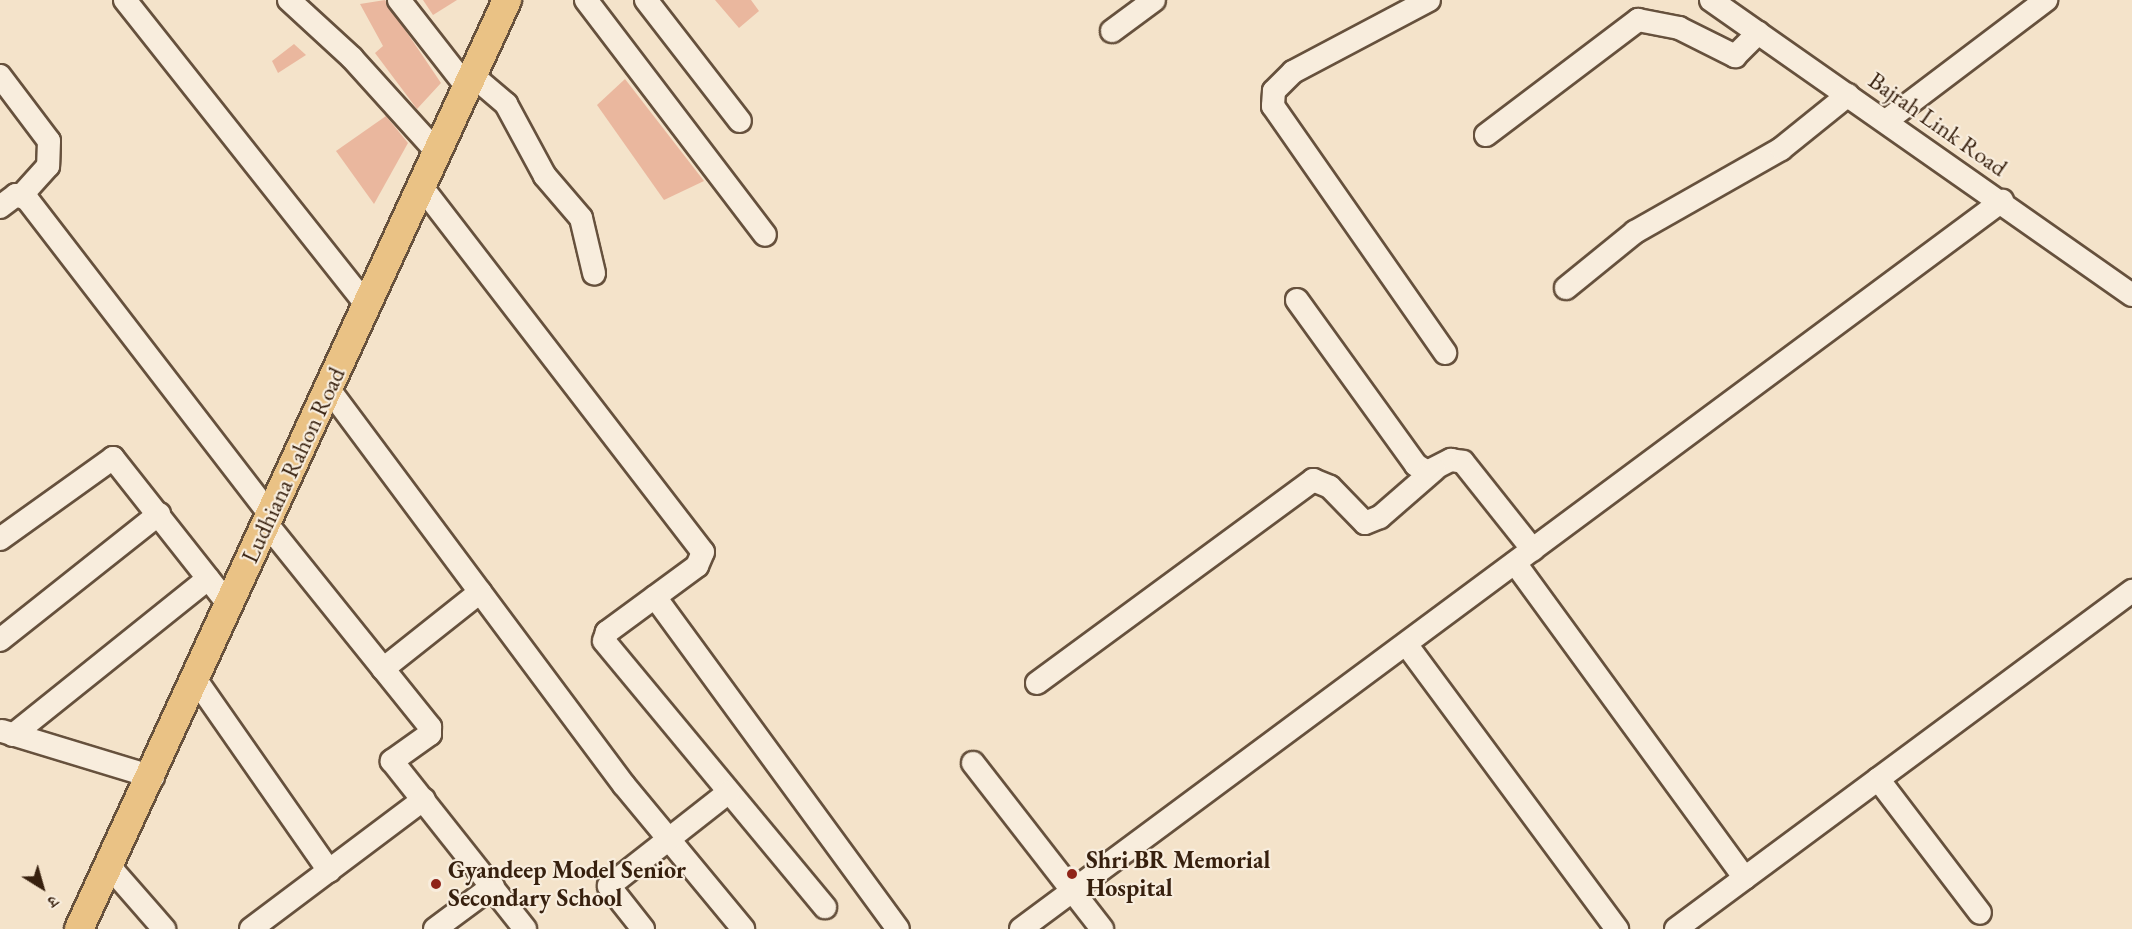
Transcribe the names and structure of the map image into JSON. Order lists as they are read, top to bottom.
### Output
{
  "streets": {
    "main road": ["Ludhiana Rahon Road"],
    "street": ["Bajrah Link Road"]
  },
  "places": ["Shri BR Memorial Hospital", "Gyandeep Model Senior Secondary School"],
  "north": "bottom right"
}
